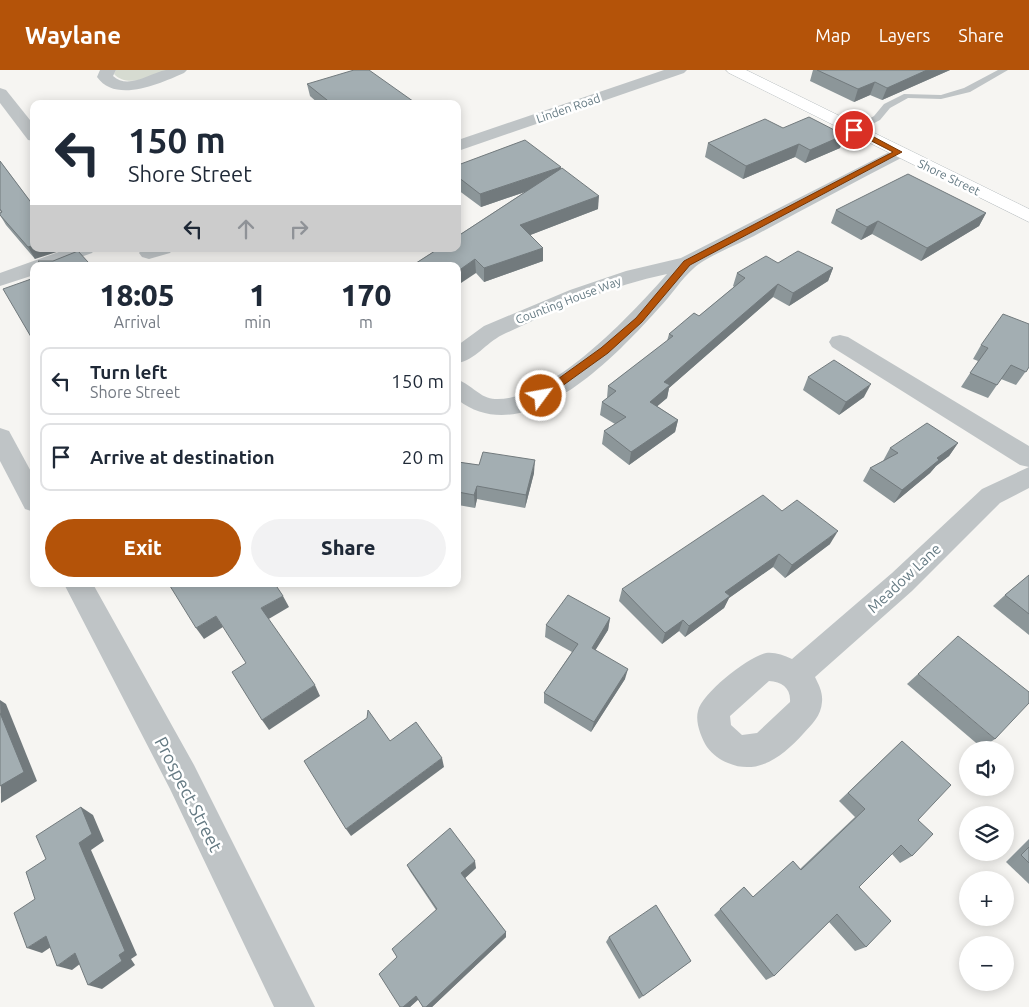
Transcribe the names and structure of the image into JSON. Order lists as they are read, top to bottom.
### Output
{
  "streets": {
    "main road": ["Shore Street"],
    "street": [
      "Linden Road",
      "Counting House Way",
      "Meadow Lane",
      "Prospect Street"
    ]
  },
  "crossings": [
    ["Shore Street", "Counting House Way"]
  ],
  "page": {
    "header": "Waylane",
    "nav": ["Map", "Layers", "Share"],
    "turn": ["150 m", "Shore Street"],
    "eta": [
      "18:05",
      "Arrival",
      "1",
      "min",
      "170",
      "m"
    ],
    "list": [
      {
        "name": "Turn left",
        "note": "Shore Street",
        "value": "150 m"
      },
      {
        "name": "Arrive at destination",
        "value": "20 m"
      }
    ],
    "buttons": ["Exit", "Share"],
    "map_buttons": ["+", "−"]
  }
}
